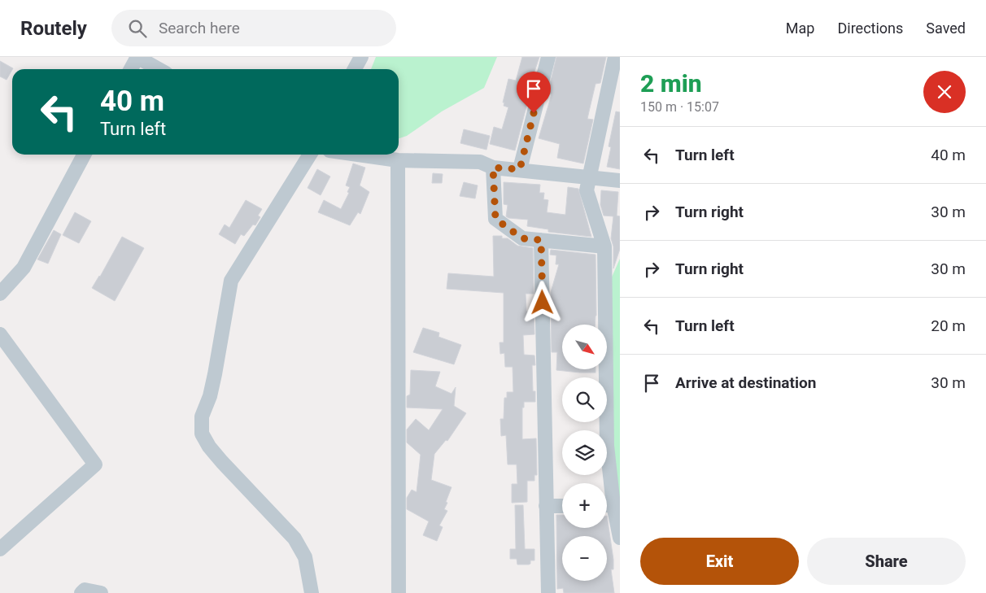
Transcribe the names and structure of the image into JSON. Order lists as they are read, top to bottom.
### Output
{
  "north": "bottom right",
  "page": {
    "header": "Routely",
    "search": "Search here",
    "nav": ["Map", "Directions", "Saved"],
    "heading": ["2 min", "150 m · 15:07"],
    "turn": ["40 m", "Turn left"],
    "list": [
      {
        "name": "Turn left",
        "value": "40 m"
      },
      {
        "name": "Turn right",
        "value": "30 m"
      },
      {
        "name": "Turn right",
        "value": "30 m"
      },
      {
        "name": "Turn left",
        "value": "20 m"
      },
      {
        "name": "Arrive at destination",
        "value": "30 m"
      }
    ],
    "map_buttons": ["+", "−"],
    "buttons": ["Exit", "Share"]
  }
}
